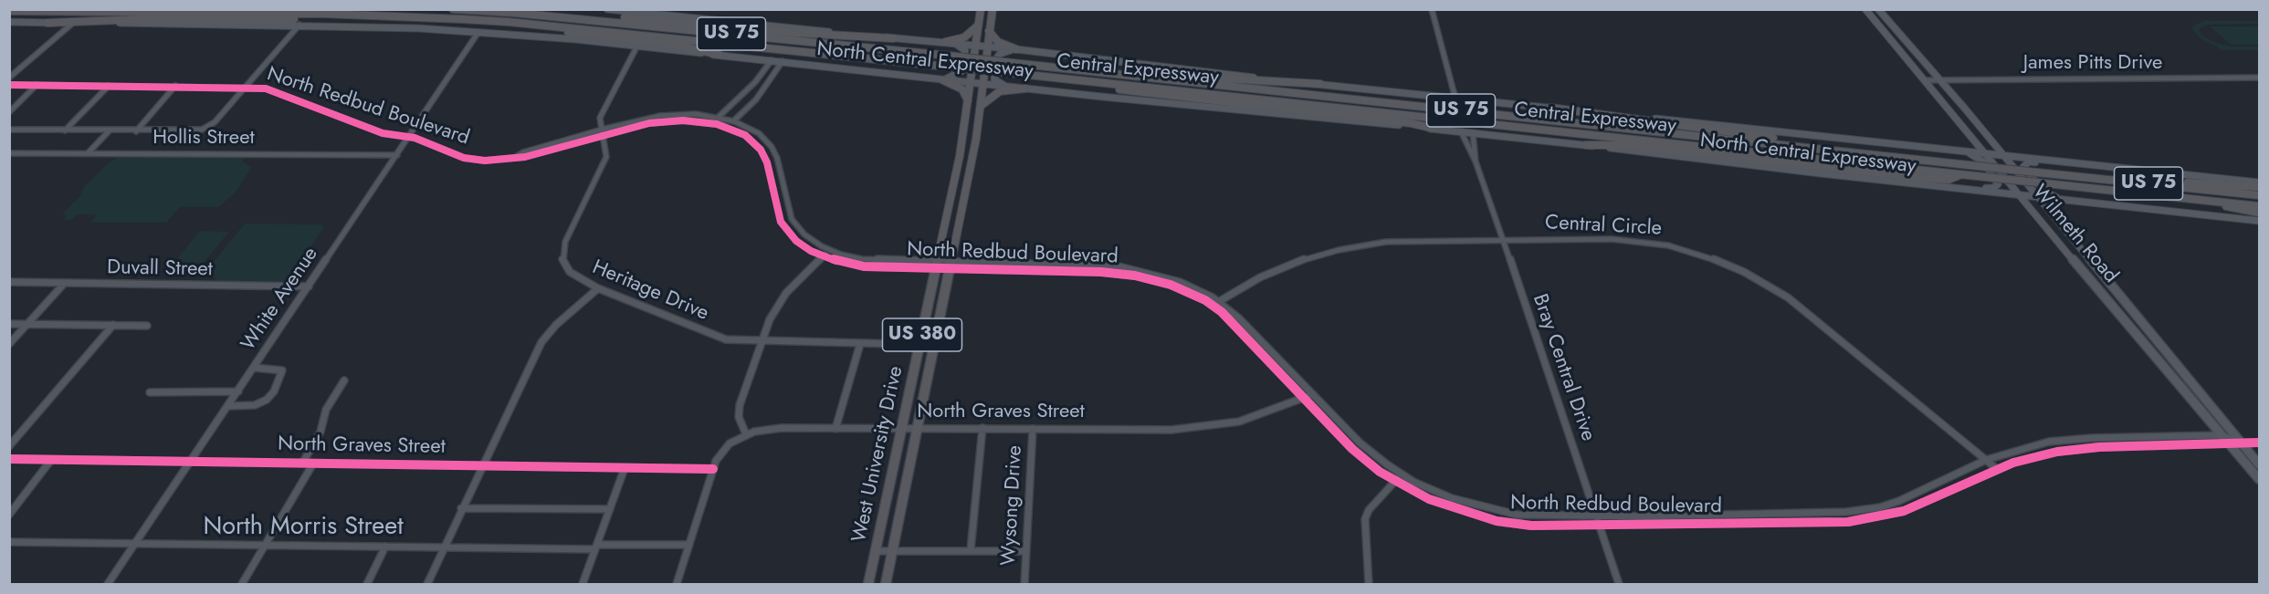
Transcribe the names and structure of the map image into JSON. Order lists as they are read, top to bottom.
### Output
{
  "streets": {
    "highway": [
      "US 75",
      "Central Expressway",
      "US 380",
      "West University Drive"
    ],
    "main road": ["North Central Expressway", "Wilmeth Road"],
    "street": [
      "James Pitts Drive",
      "North Redbud Boulevard",
      "Hollis Street",
      "Central Circle",
      "Duvall Street",
      "Heritage Drive",
      "White Avenue",
      "Bray Central Drive",
      "North Graves Street",
      "Wysong Drive",
      "North Morris Street"
    ]
  },
  "crossings": [
    ["North Central Expressway", "Wilmeth Road"],
    ["North Central Expressway", "Heritage Drive"],
    ["North Central Expressway", "White Avenue"],
    ["North Central Expressway", "Bray Central Drive"],
    ["North Central Expressway", "West University Drive"],
    ["James Pitts Drive", "Wilmeth Road"],
    ["North Redbud Boulevard", "Central Circle"],
    ["North Redbud Boulevard", "Wilmeth Road"],
    ["North Redbud Boulevard", "Heritage Drive"],
    ["North Redbud Boulevard", "White Avenue"],
    ["North Redbud Boulevard", "Bray Central Drive"],
    ["North Redbud Boulevard", "North Graves Street"],
    ["North Redbud Boulevard", "West University Drive"],
    ["Hollis Street", "White Avenue"],
    ["Central Circle", "Bray Central Drive"],
    ["Duvall Street", "White Avenue"],
    ["Heritage Drive", "West University Drive"],
    ["White Avenue", "North Graves Street"],
    ["White Avenue", "North Morris Street"],
    ["North Graves Street", "West University Drive"],
    ["North Graves Street", "Wysong Drive"]
  ]
}
